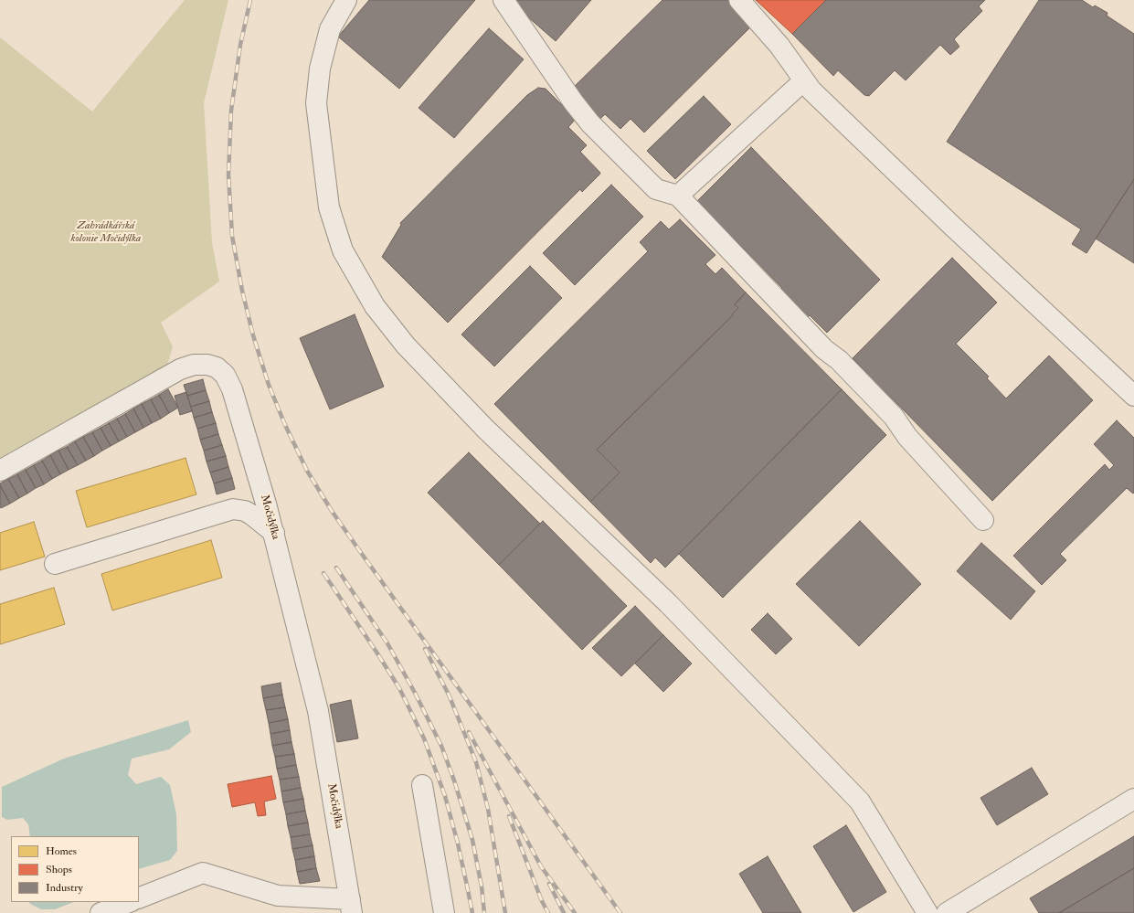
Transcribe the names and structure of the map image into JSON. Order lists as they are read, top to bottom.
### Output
{
  "streets": {
    "lane": ["Močidýlka"]
  },
  "parks": ["Zahrádkářská kolonie Močidýlka"],
  "legend": ["Homes", "Shops", "Industry"]
}
